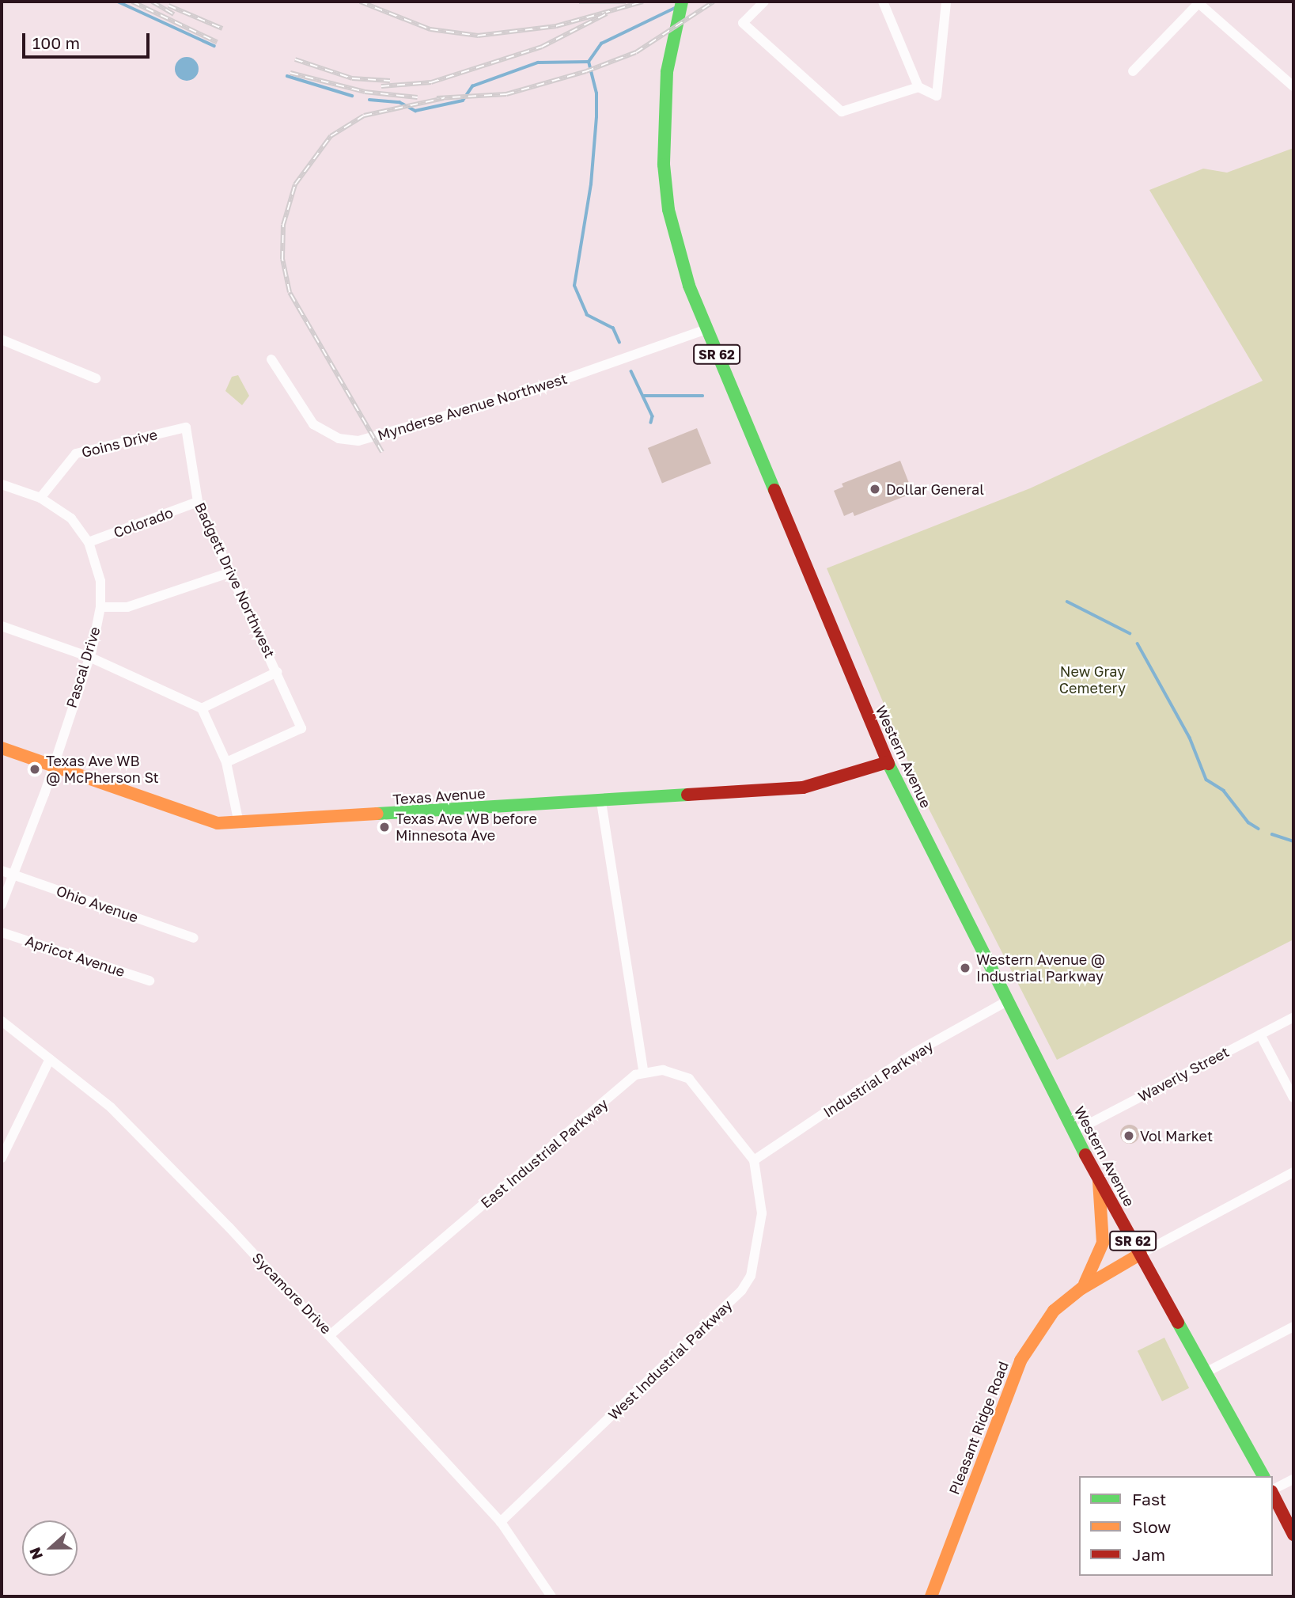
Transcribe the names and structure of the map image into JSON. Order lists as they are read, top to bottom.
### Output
{
  "streets": {
    "main road": [
      "SR 62",
      "Western Avenue",
      "Texas Avenue",
      "Pleasant Ridge Road"
    ],
    "street": [
      "Mynderse Avenue Northwest",
      "Goins Drive",
      "Colorado",
      "Badgett Drive Northwest",
      "Pascal Drive",
      "Ohio Avenue",
      "Apricot Avenue",
      "Waverly Street",
      "Industrial Parkway",
      "East Industrial Parkway",
      "Sycamore Drive",
      "West Industrial Parkway"
    ]
  },
  "crossings": [
    ["Mynderse Avenue Northwest", "Western Avenue"],
    ["Goins Drive", "Badgett Drive Northwest"],
    ["Goins Drive", "Pascal Drive"],
    ["Colorado", "Badgett Drive Northwest"],
    ["Colorado", "Pascal Drive"],
    ["Pascal Drive", "Texas Avenue"],
    ["Pascal Drive", "Ohio Avenue"],
    ["Western Avenue", "Texas Avenue"],
    ["Western Avenue", "Waverly Street"],
    ["Western Avenue", "Industrial Parkway"],
    ["Western Avenue", "Pleasant Ridge Road"],
    ["Industrial Parkway", "East Industrial Parkway"],
    ["Industrial Parkway", "West Industrial Parkway"],
    ["East Industrial Parkway", "Sycamore Drive"],
    ["East Industrial Parkway", "West Industrial Parkway"],
    ["Sycamore Drive", "West Industrial Parkway"]
  ],
  "parks": ["New Gray Cemetery"],
  "places": [
    "Dollar General",
    "Texas Ave WB @ McPherson St",
    "Texas Ave WB before Minnesota Ave",
    "Western Avenue @ Industrial Parkway",
    "Vol Market"
  ],
  "legend": ["Fast", "Slow", "Jam"],
  "scale_bar": "100 m",
  "north": "left"
}
